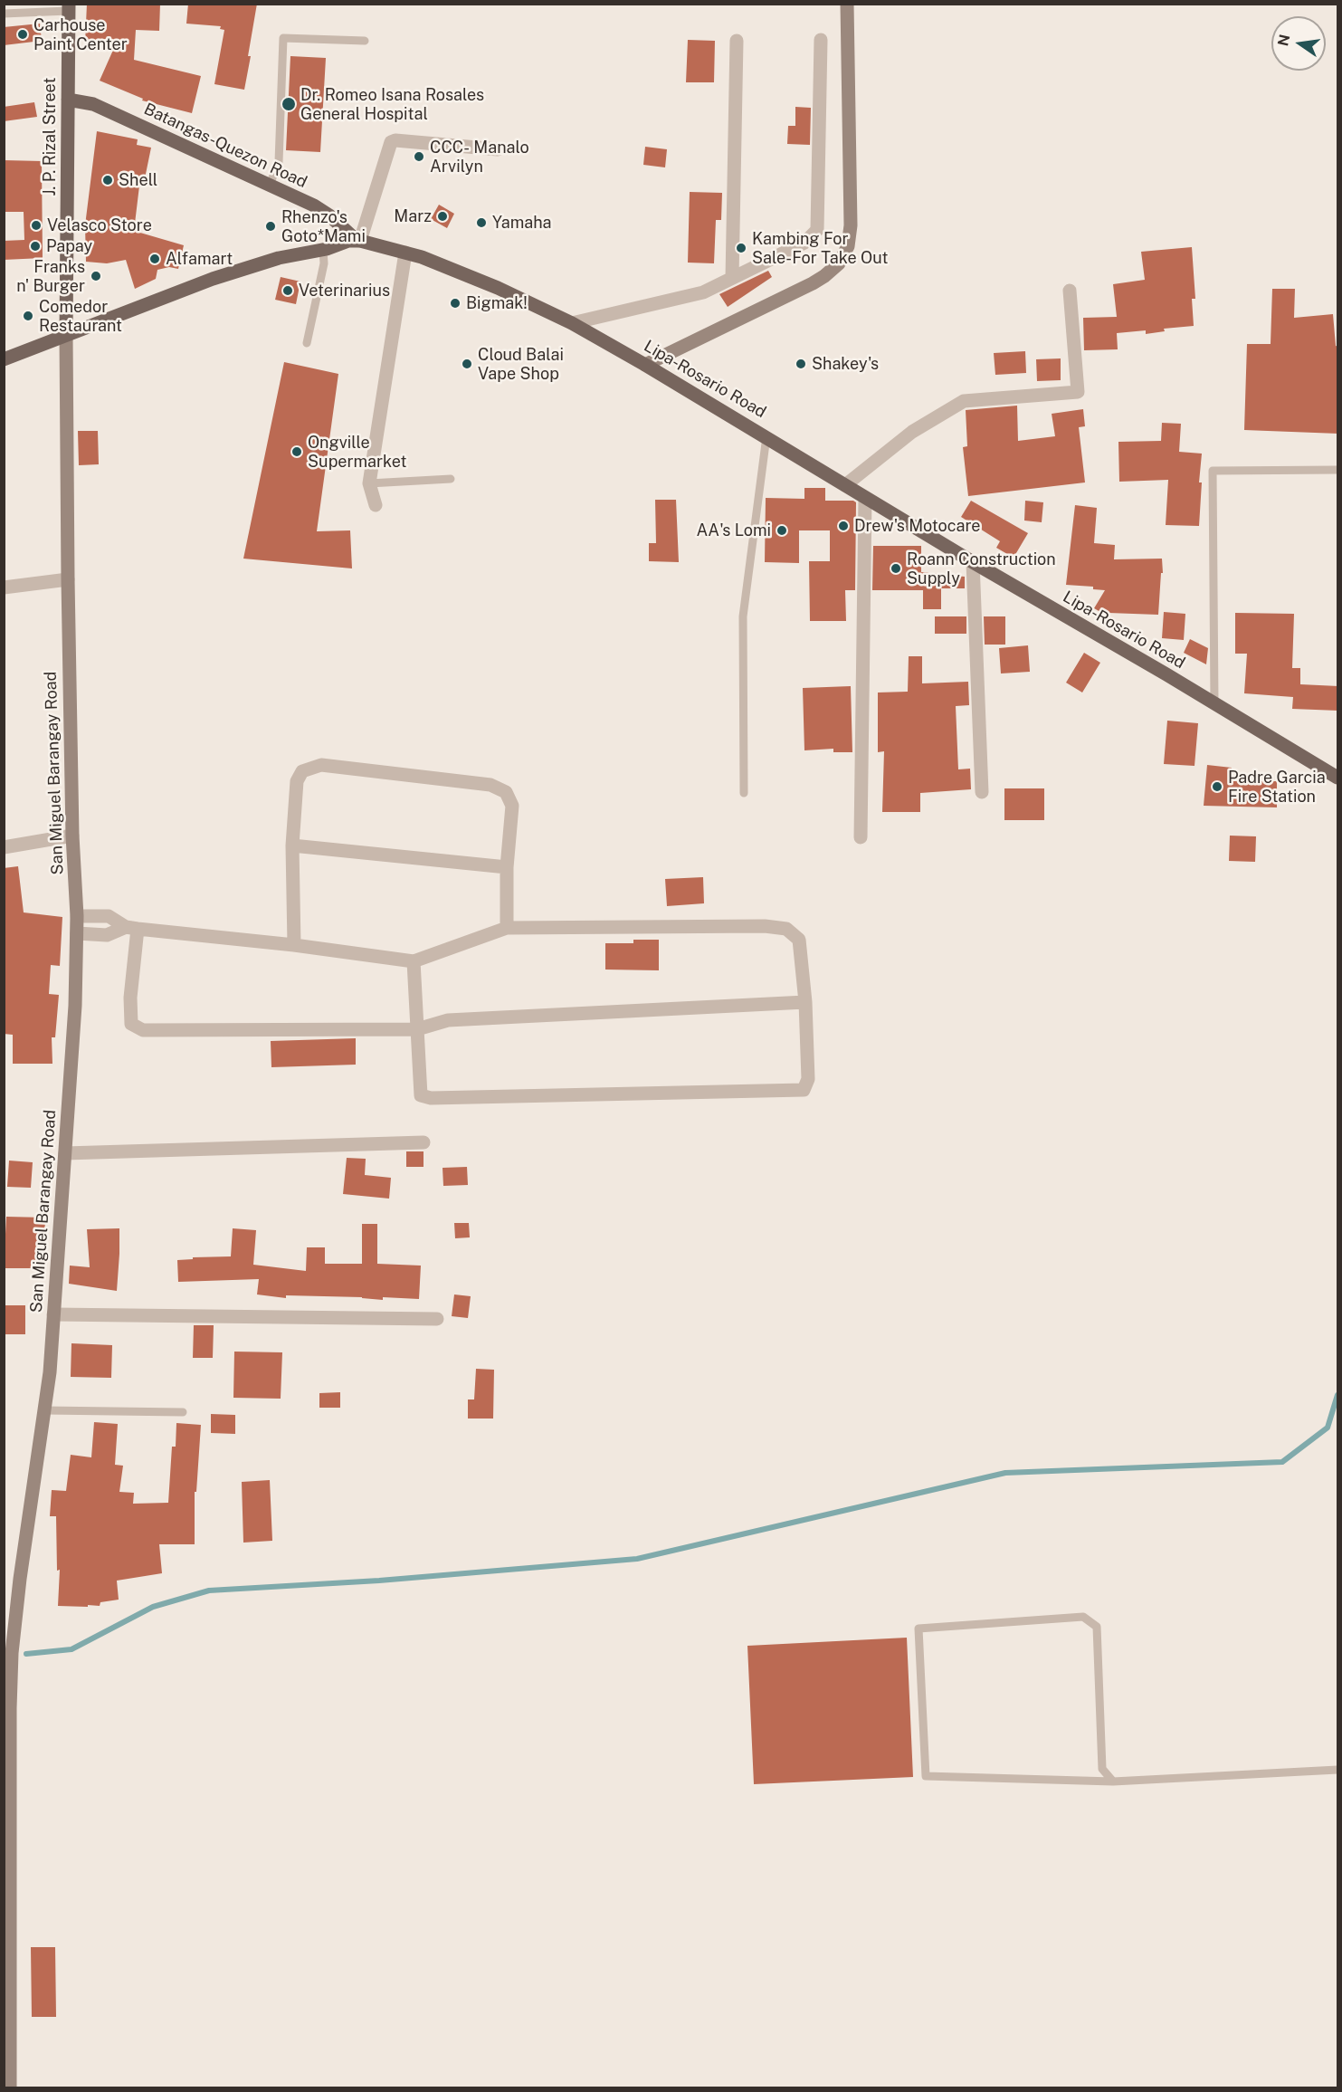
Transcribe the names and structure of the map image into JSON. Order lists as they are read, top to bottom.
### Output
{
  "streets": {
    "main road": ["J. P. Rizal Street", "Batangas-Quezon Road", "Lipa-Rosario Road"],
    "street": ["San Miguel Barangay Road"]
  },
  "crossings": [
    ["J. P. Rizal Street", "Batangas-Quezon Road"],
    ["J. P. Rizal Street", "Lipa-Rosario Road"],
    ["J. P. Rizal Street", "San Miguel Barangay Road"],
    ["Batangas-Quezon Road", "Lipa-Rosario Road"],
    ["Lipa-Rosario Road", "San Miguel Barangay Road"]
  ],
  "places": [
    "Carhouse Paint Center",
    "Dr. Romeo Isana Rosales General Hospital",
    "CCC- Manalo Arvilyn",
    "Shell",
    "Marz",
    "Yamaha",
    "Velasco Store",
    "Rhenzo's Goto*Mami",
    "Papay",
    "Kambing For Sale-For Take Out",
    "Alfamart",
    "Franks n' Burger",
    "Veterinarius",
    "Bigmak!",
    "Comedor Restaurant",
    "Cloud Balai Vape Shop",
    "Shakey's",
    "Ongville Supermarket",
    "Drew's Motocare",
    "AA's Lomi",
    "Roann Construction Supply",
    "Padre Garcia Fire Station"
  ],
  "north": "left"
}
